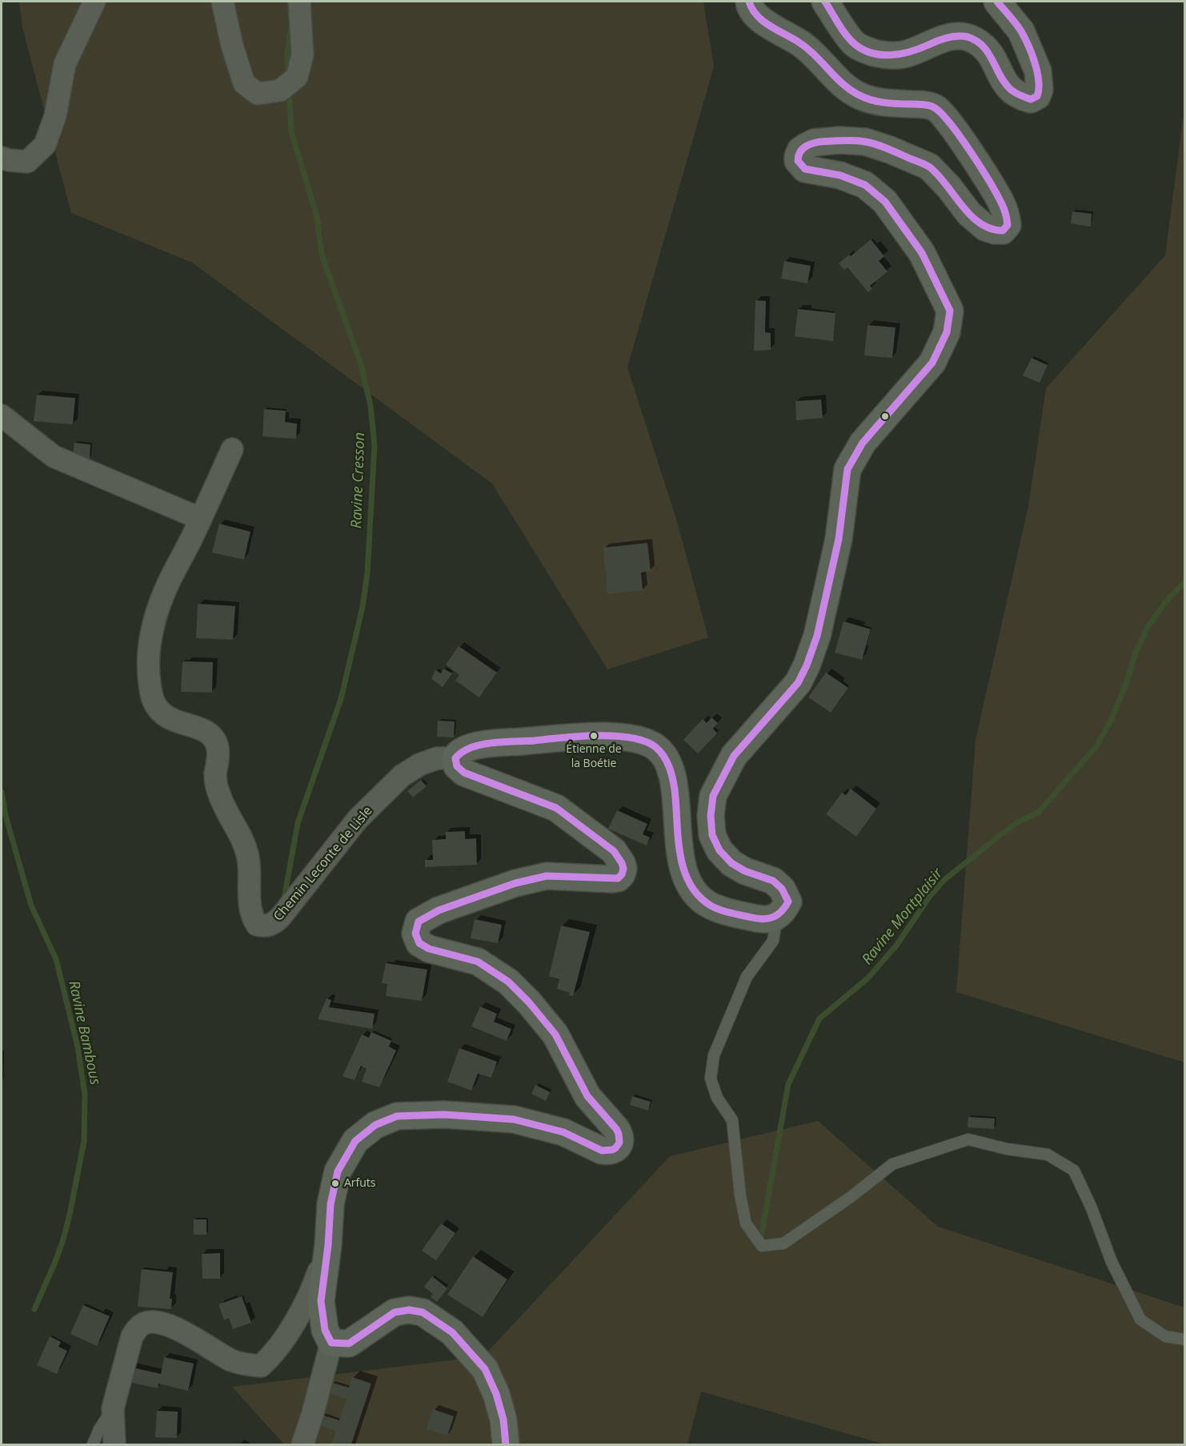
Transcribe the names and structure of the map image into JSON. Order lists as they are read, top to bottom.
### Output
{
  "streets": {
    "street": ["Chemin Leconte de Lisle"]
  },
  "water": ["Ravine Cresson", "Ravine Montplaisir", "Ravine Bambous"],
  "places": ["Étienne de la Boétie", "Arfuts"]
}
